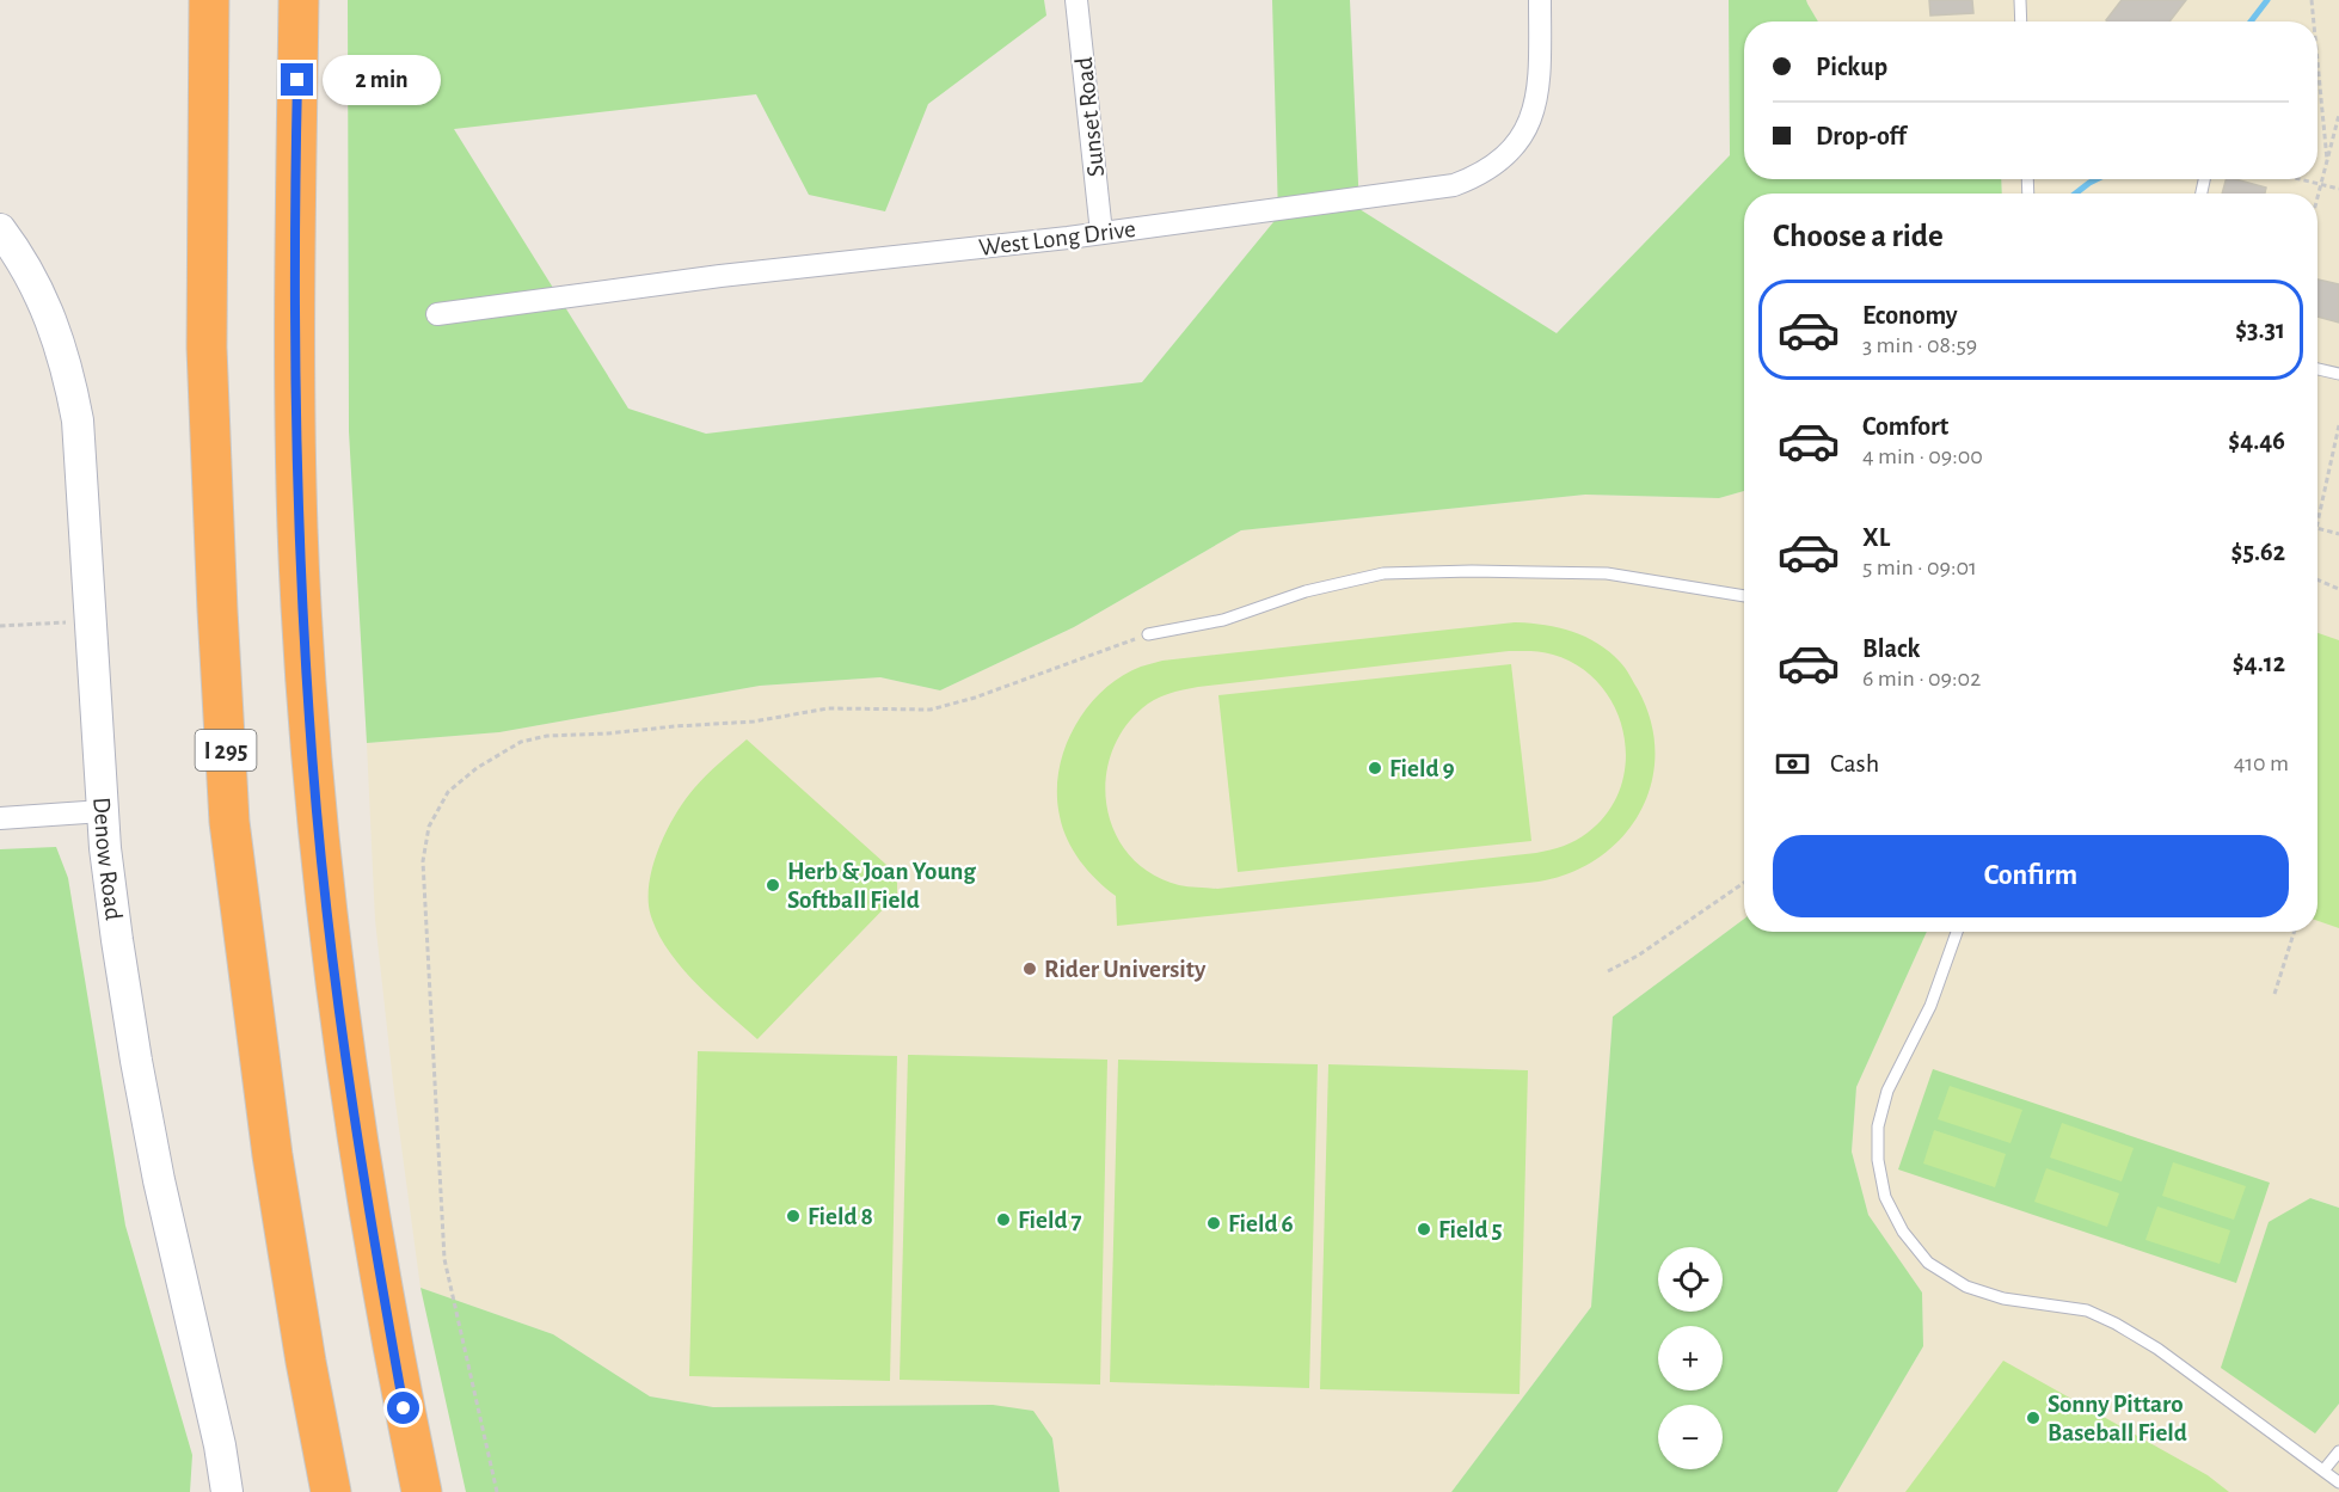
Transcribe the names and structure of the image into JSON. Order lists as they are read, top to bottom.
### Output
{
  "streets": {
    "highway": ["I 295"],
    "street": ["Sunset Road", "West Long Drive", "Denow Road"]
  },
  "crossings": [
    ["Sunset Road", "West Long Drive"]
  ],
  "places": [
    "Field 9",
    "Herb & Joan Young Softball Field",
    "Rider University",
    "Field 8",
    "Field 7",
    "Field 6",
    "Field 5",
    "Sonny Pittaro Baseball Field"
  ],
  "page": {
    "banner": ["Pickup", "Drop-off"],
    "bubble": "2 min",
    "heading": "Choose a ride",
    "list": [
      {
        "name": "Economy",
        "note": "3 min · 08:59",
        "value": "$3.31"
      },
      {
        "name": "Comfort",
        "note": "4 min · 09:00",
        "value": "$4.46"
      },
      {
        "name": "XL",
        "note": "5 min · 09:01",
        "value": "$5.62"
      },
      {
        "name": "Black",
        "note": "6 min · 09:02",
        "value": "$4.12"
      }
    ],
    "pay": ["Cash", "410 m"],
    "buttons": "Confirm",
    "map_buttons": ["+", "−"]
  }
}
